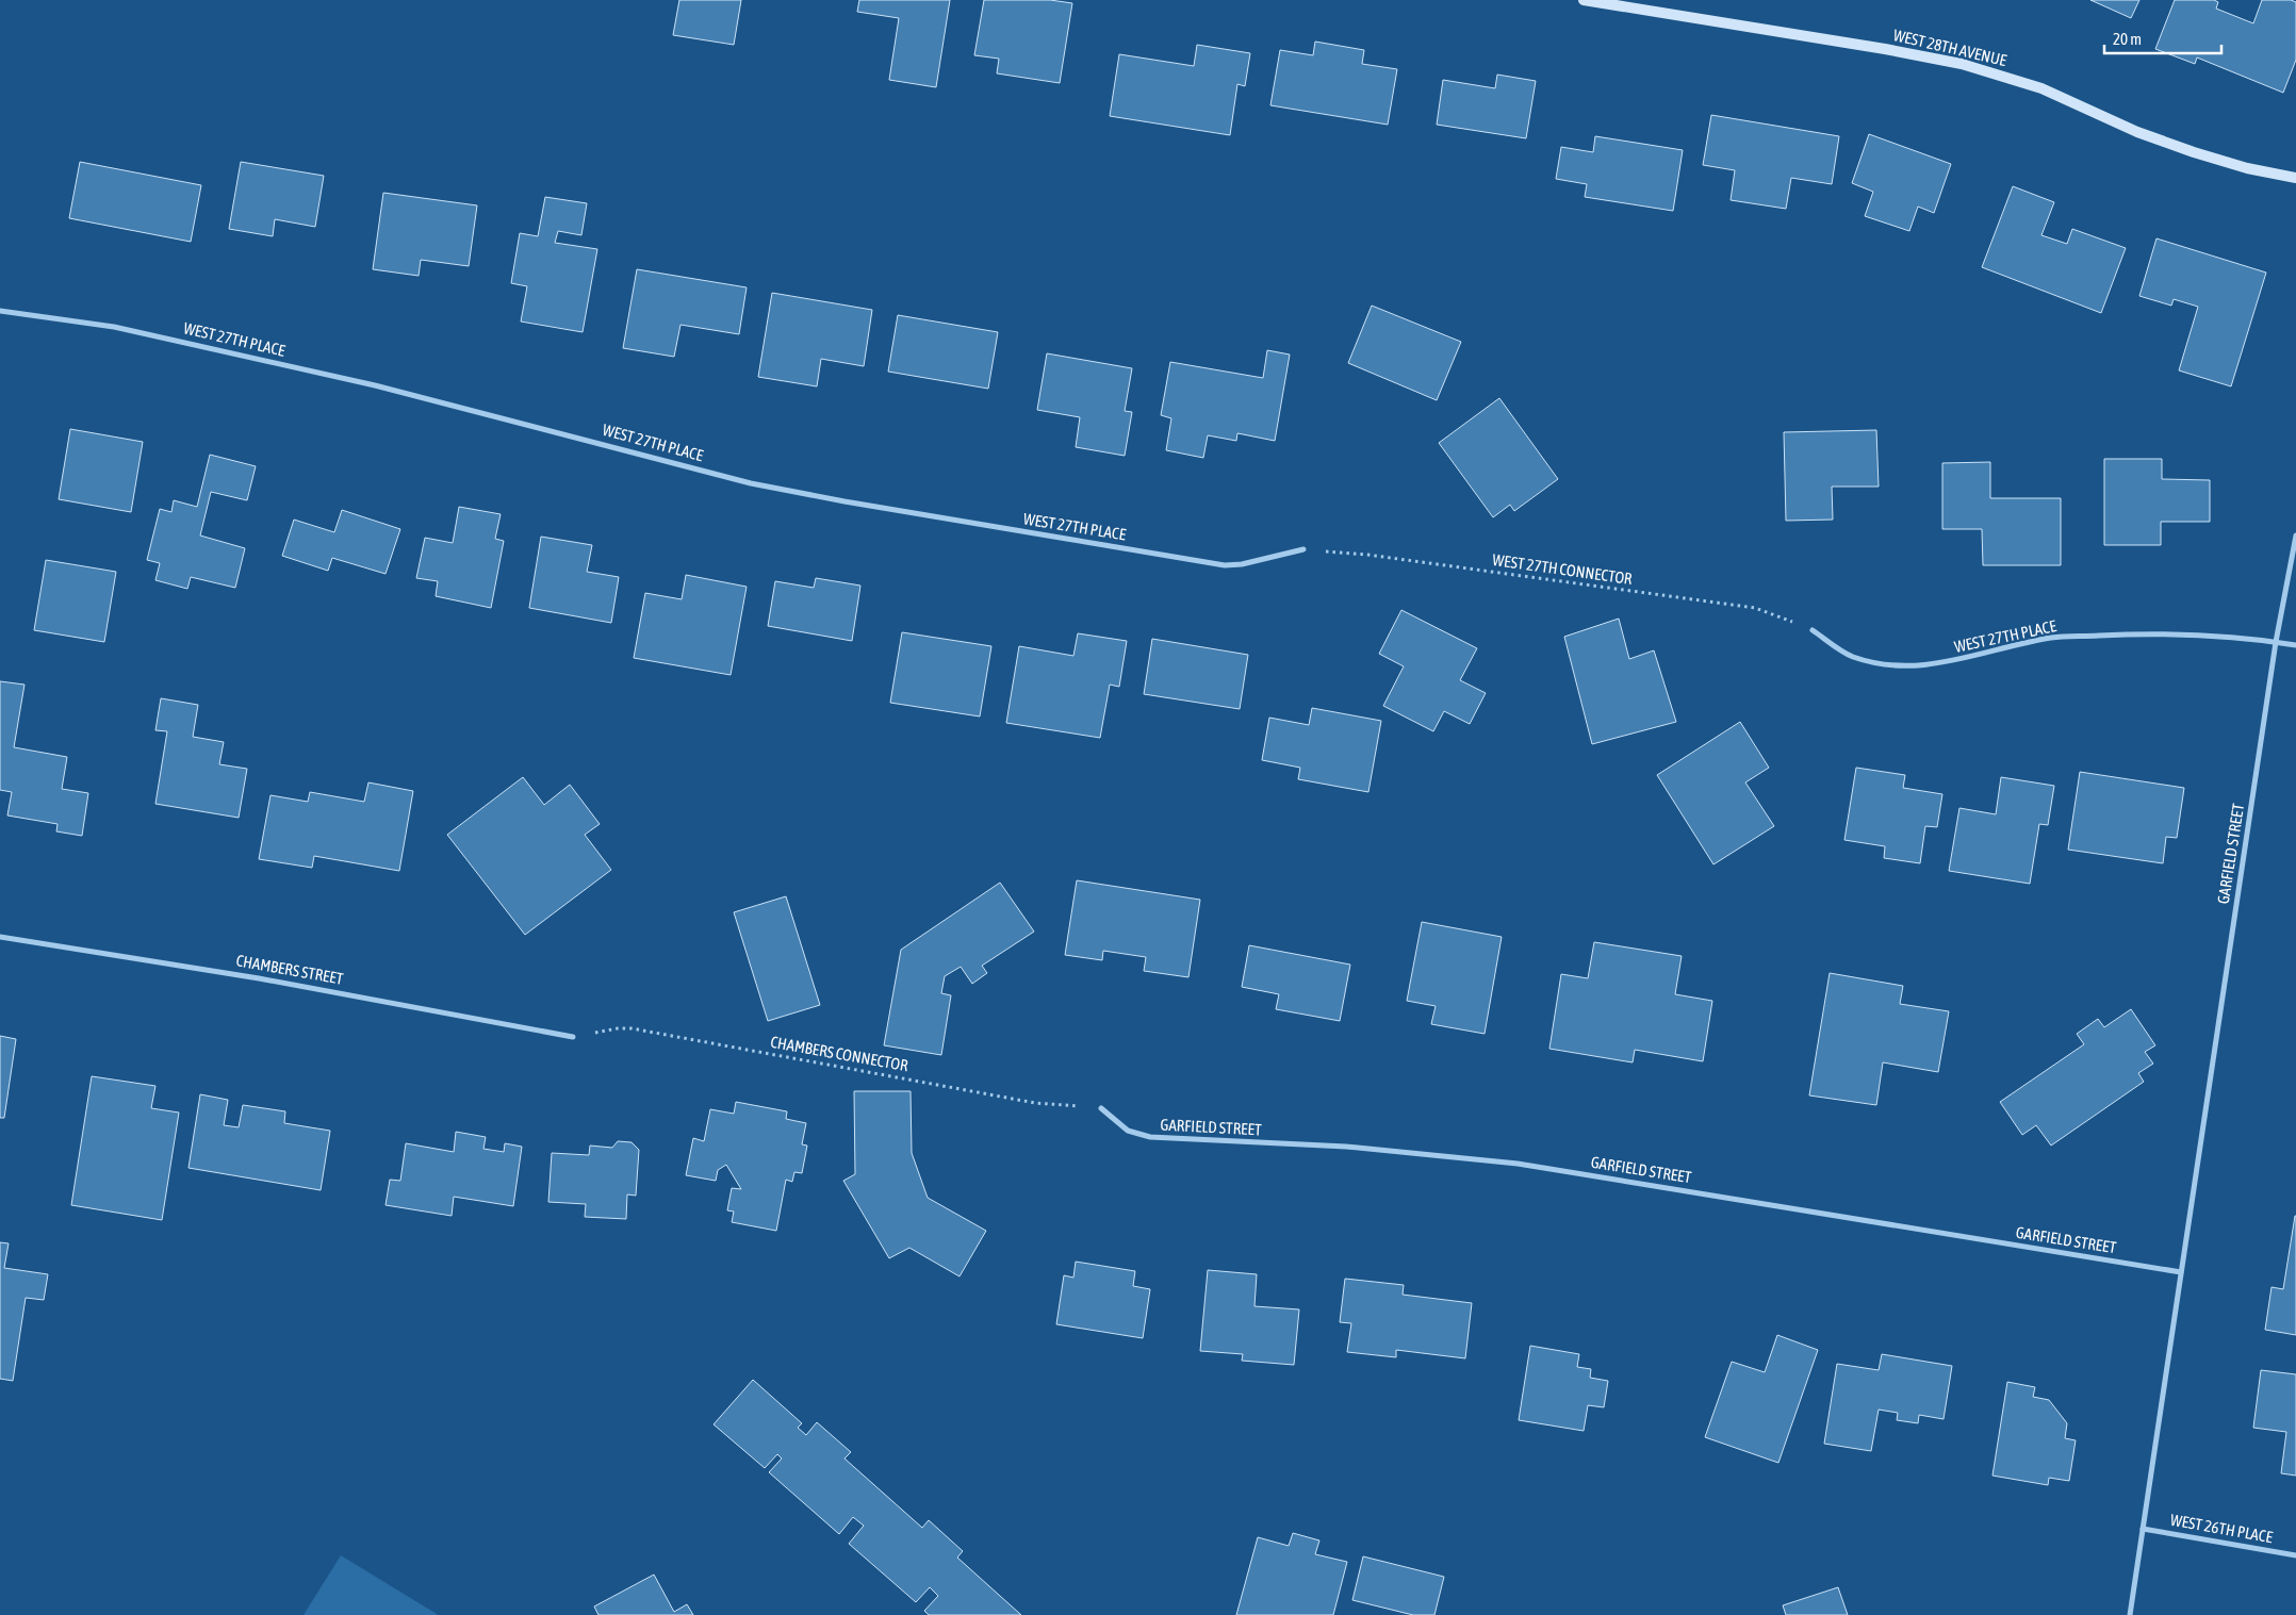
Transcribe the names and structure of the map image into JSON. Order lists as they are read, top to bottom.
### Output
{
  "streets": {
    "street": [
      "WEST 28TH AVENUE",
      "WEST 27TH PLACE",
      "GARFIELD STREET",
      "CHAMBERS STREET",
      "WEST 26TH PLACE"
    ],
    "path": ["WEST 27TH CONNECTOR", "CHAMBERS CONNECTOR"]
  },
  "crossings": [
    ["WEST 27TH PLACE", "WEST 27TH CONNECTOR"],
    ["WEST 27TH PLACE", "GARFIELD STREET"],
    ["GARFIELD STREET", "CHAMBERS CONNECTOR"],
    ["GARFIELD STREET", "WEST 26TH PLACE"],
    ["CHAMBERS STREET", "CHAMBERS CONNECTOR"]
  ],
  "scale_bar": "20 m"
}
